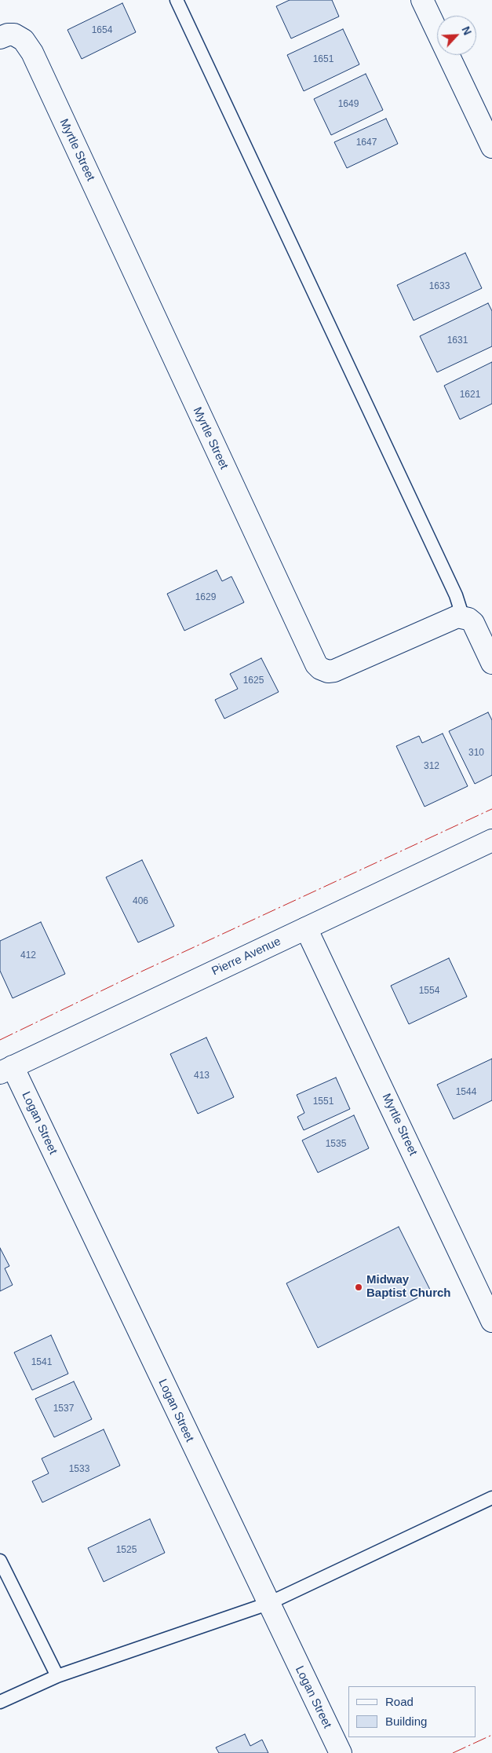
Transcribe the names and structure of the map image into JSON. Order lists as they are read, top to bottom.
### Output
{
  "streets": {
    "street": ["Myrtle Street", "Pierre Avenue", "Logan Street"]
  },
  "crossings": [
    ["Myrtle Street", "Pierre Avenue"],
    ["Pierre Avenue", "Logan Street"]
  ],
  "places": ["Midway Baptist Church"],
  "house_numbers": [
    "1654",
    "1651",
    "1649",
    "1647",
    "1633",
    "1631",
    "1621",
    "1629",
    "1625",
    "310",
    "312",
    "406",
    "412",
    "1554",
    "413",
    "1544",
    "1551",
    "1535",
    "1541",
    "1537",
    "1533",
    "1525"
  ],
  "legend": ["Road", "Building"],
  "north": "top right"
}
